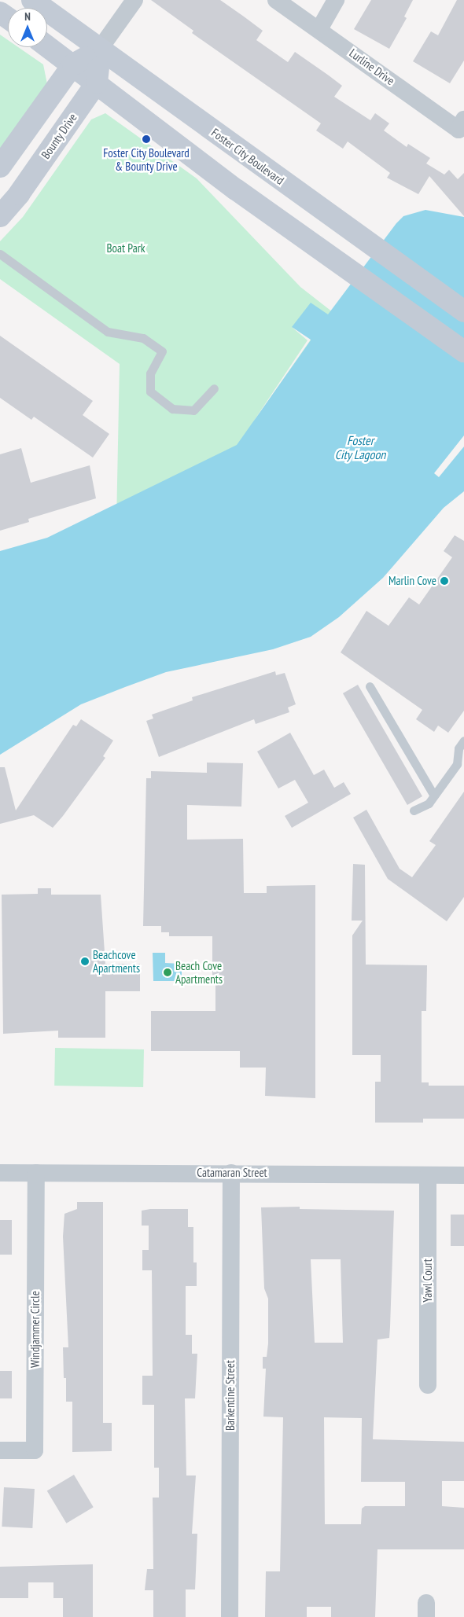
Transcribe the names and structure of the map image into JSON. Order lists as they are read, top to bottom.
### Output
{
  "streets": {
    "main road": ["Bounty Drive", "Foster City Boulevard"],
    "street": [
      "Lurline Drive",
      "Catamaran Street",
      "Yawl Court",
      "Windjammer Circle",
      "Barkentine Street"
    ]
  },
  "crossings": [
    ["Bounty Drive", "Foster City Boulevard"],
    ["Catamaran Street", "Yawl Court"],
    ["Catamaran Street", "Windjammer Circle"],
    ["Catamaran Street", "Barkentine Street"]
  ],
  "water": ["Foster City Lagoon"],
  "parks": ["Boat Park"],
  "places": [
    "Foster City Boulevard & Bounty Drive",
    "Marlin Cove",
    "Beachcove Apartments",
    "Beach Cove Apartments"
  ],
  "north": "top"
}
